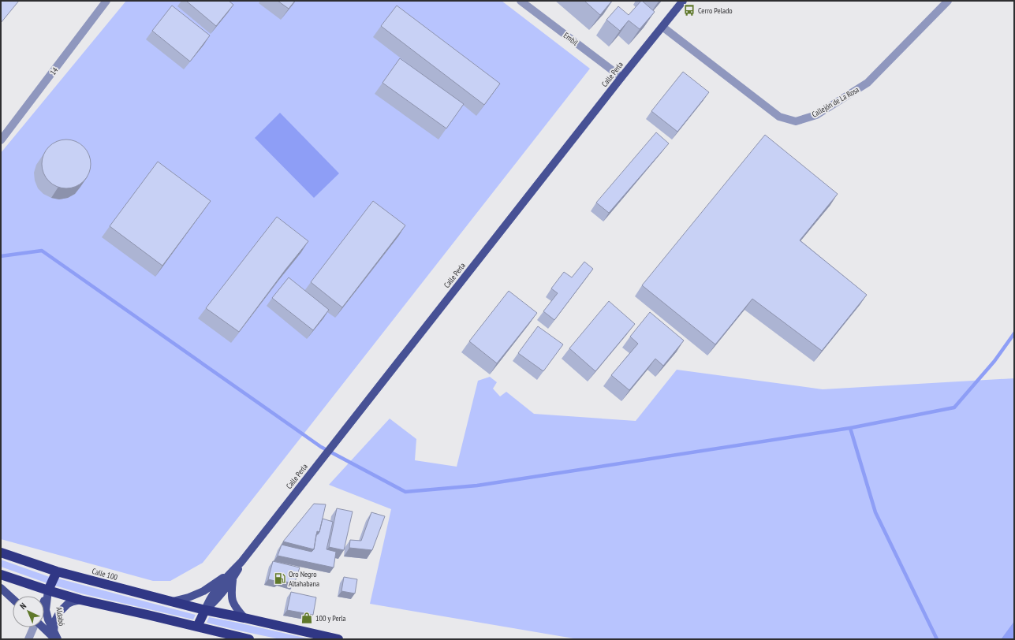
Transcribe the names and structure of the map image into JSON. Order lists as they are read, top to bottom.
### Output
{
  "streets": {
    "highway": ["Calle 100"],
    "main road": ["Calle Perla", "Aldabó"],
    "street": ["Embil", "14", "Callejón de La Rosa"]
  },
  "crossings": [
    ["Embil", "Calle Perla"],
    ["Calle Perla", "Callejón de La Rosa"],
    ["Calle Perla", "Calle 100"]
  ],
  "places": {
    "bus stop": ["Cerro Pelado"],
    "fuel station": ["Oro Negro Altahabana"],
    "shop": ["100 y Perla"]
  },
  "north": "top left"
}
